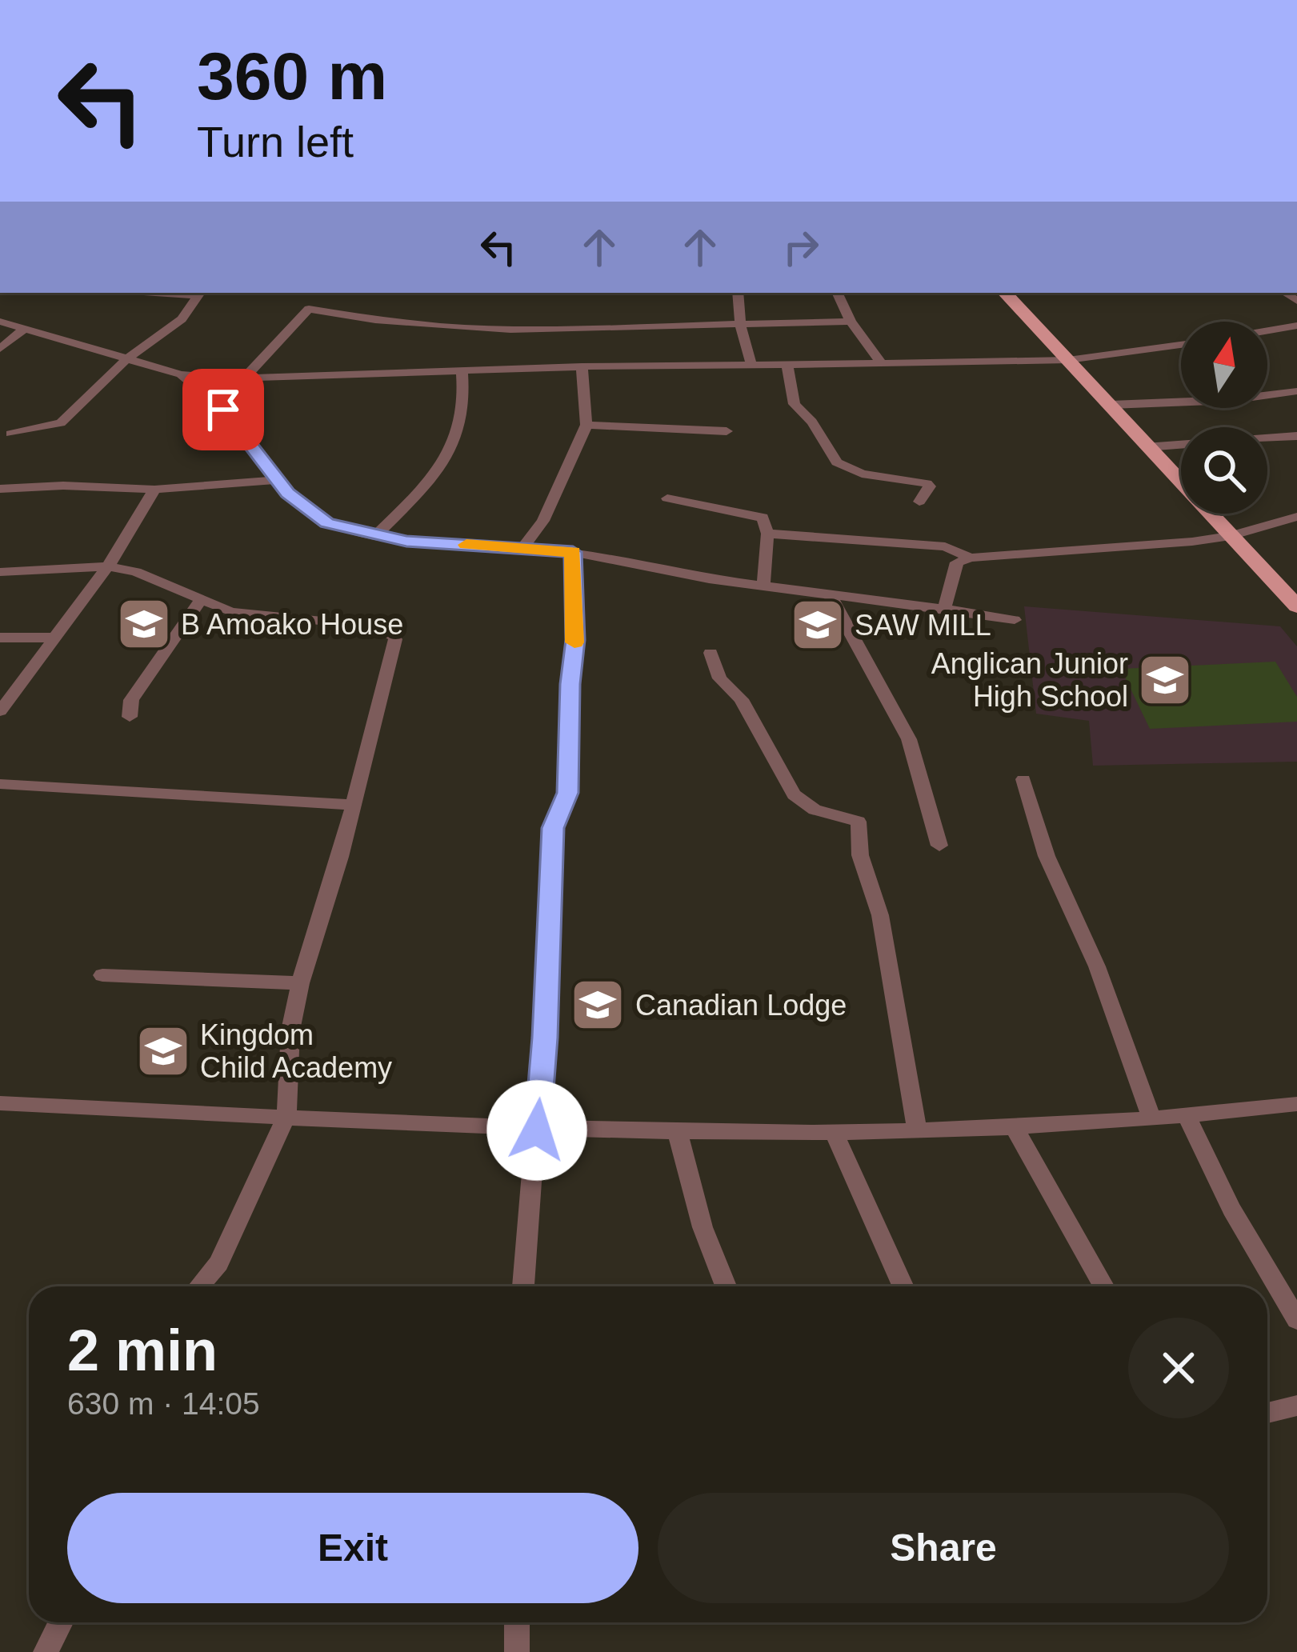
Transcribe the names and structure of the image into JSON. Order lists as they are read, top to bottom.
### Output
{
  "places": {
    "school or university": [
      "B Amoako House",
      "SAW MILL",
      "Anglican Junior High School",
      "Canadian Lodge",
      "Kingdom Child Academy"
    ]
  },
  "north": "top",
  "page": {
    "turn": ["360 m", "Turn left"],
    "heading": ["2 min", "630 m · 14:05"],
    "buttons": ["Exit", "Share"]
  }
}
